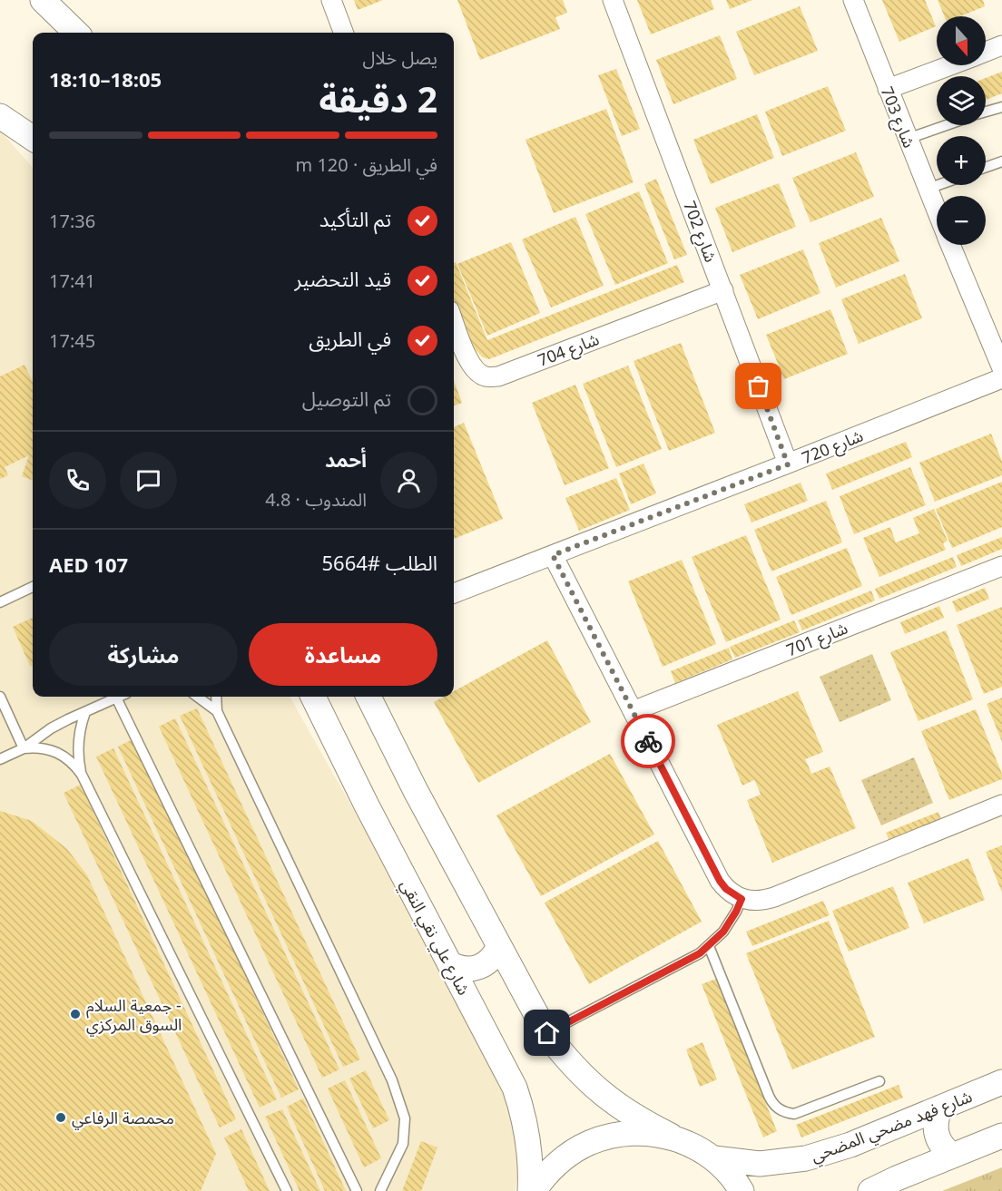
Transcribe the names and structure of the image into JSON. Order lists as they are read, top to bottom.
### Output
{
  "streets": {
    "street": [
      "شارع 703",
      "شارع 702",
      "شارع 704",
      "شارع 720",
      "شارع 701",
      "شارع علي نقي النقي",
      "شارع فهد مضحي المضحي"
    ]
  },
  "crossings": [
    ["شارع 702", "شارع 704"],
    ["شارع 702", "شارع 720"]
  ],
  "places": ["جمعية السلام - السوق المركزي", "محمصة الرفاعي"],
  "north": "bottom",
  "page": {
    "map_buttons": ["+", "−"],
    "heading": ["2 دقيقة", "يصل خلال", "18:05–18:10"],
    "panel": [
      "أحمد",
      "المندوب · 4.8",
      "الطلب #5664",
      "AED 107"
    ],
    "bar": "في الطريق · 120 m",
    "list": [
      ["تم التأكيد", "17:36"],
      ["قيد التحضير", "17:41"],
      ["في الطريق", "17:45"],
      "تم التوصيل"
    ],
    "buttons": ["مساعدة", "مشاركة"]
  }
}
